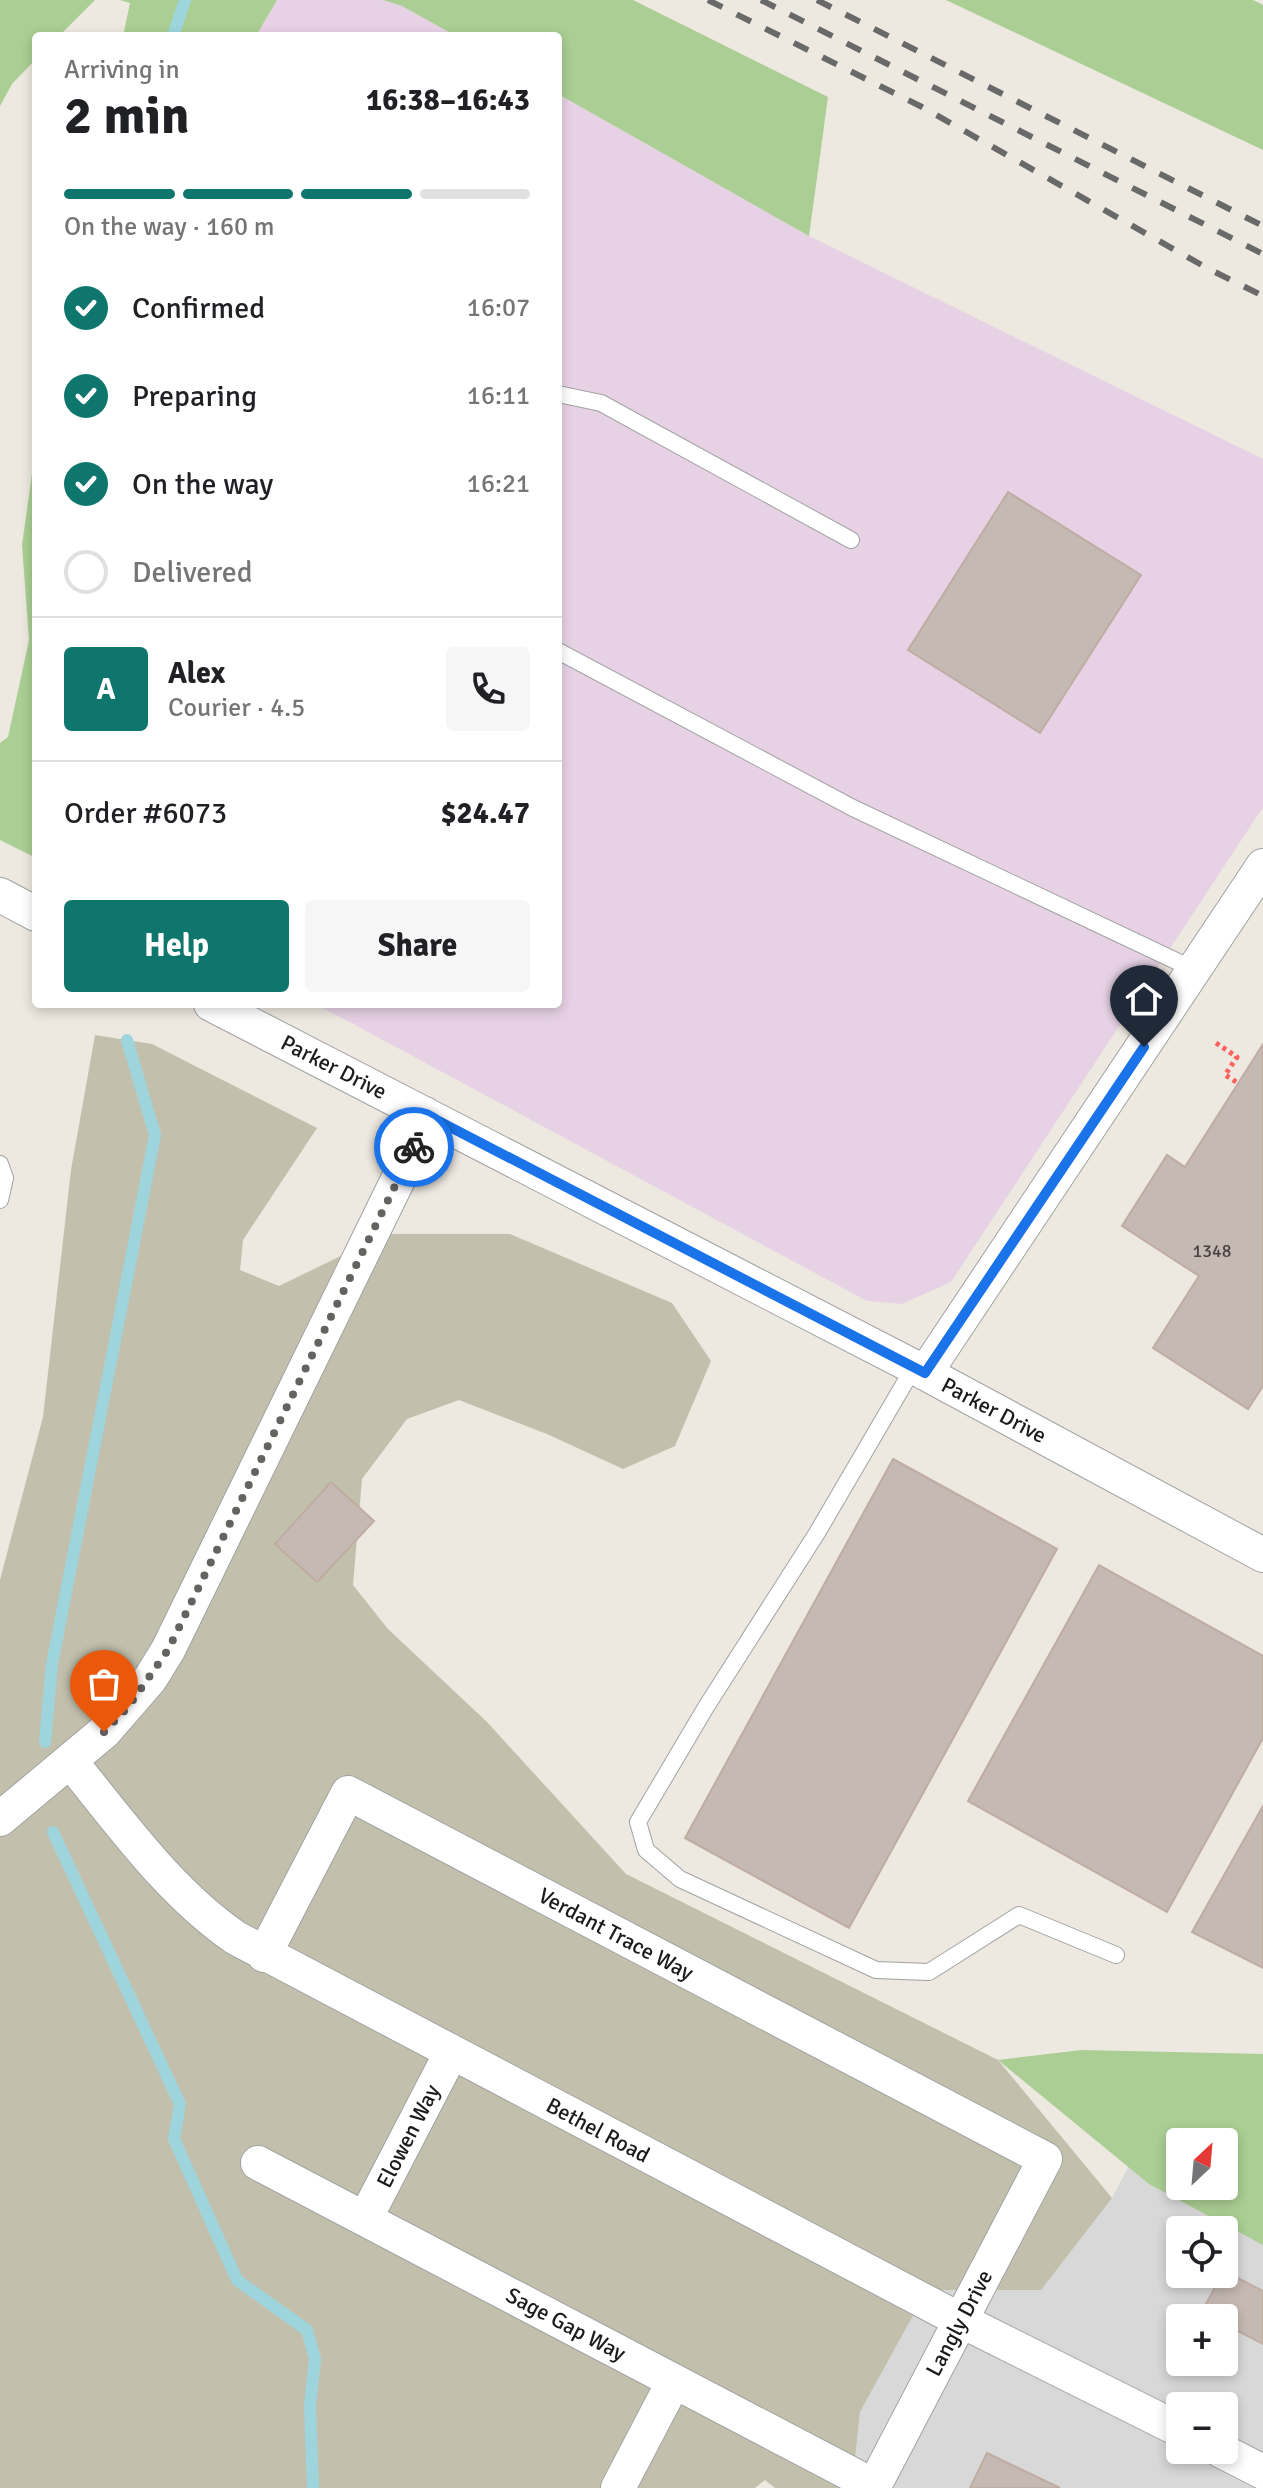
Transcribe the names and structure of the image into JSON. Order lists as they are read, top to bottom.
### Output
{
  "streets": {
    "street": [
      "Parker Drive",
      "Verdant Trace Way",
      "Bethel Road",
      "Elowen Way",
      "Langly Drive",
      "Sage Gap Way"
    ]
  },
  "crossings": [
    ["Verdant Trace Way", "Bethel Road"],
    ["Verdant Trace Way", "Langly Drive"],
    ["Bethel Road", "Elowen Way"],
    ["Bethel Road", "Langly Drive"],
    ["Elowen Way", "Sage Gap Way"],
    ["Langly Drive", "Sage Gap Way"]
  ],
  "house_numbers": ["1348"],
  "north": "top right",
  "page": {
    "heading": ["2 min", "Arriving in", "16:38–16:43"],
    "panel": [
      "Alex",
      "Courier · 4.5",
      "Order #6073",
      "$24.47"
    ],
    "bar": "On the way · 160 m",
    "list": [
      ["Confirmed", "16:07"],
      ["Preparing", "16:11"],
      ["On the way", "16:21"],
      "Delivered"
    ],
    "round": "A",
    "buttons": ["Help", "Share"],
    "map_buttons": ["+", "−"]
  }
}
